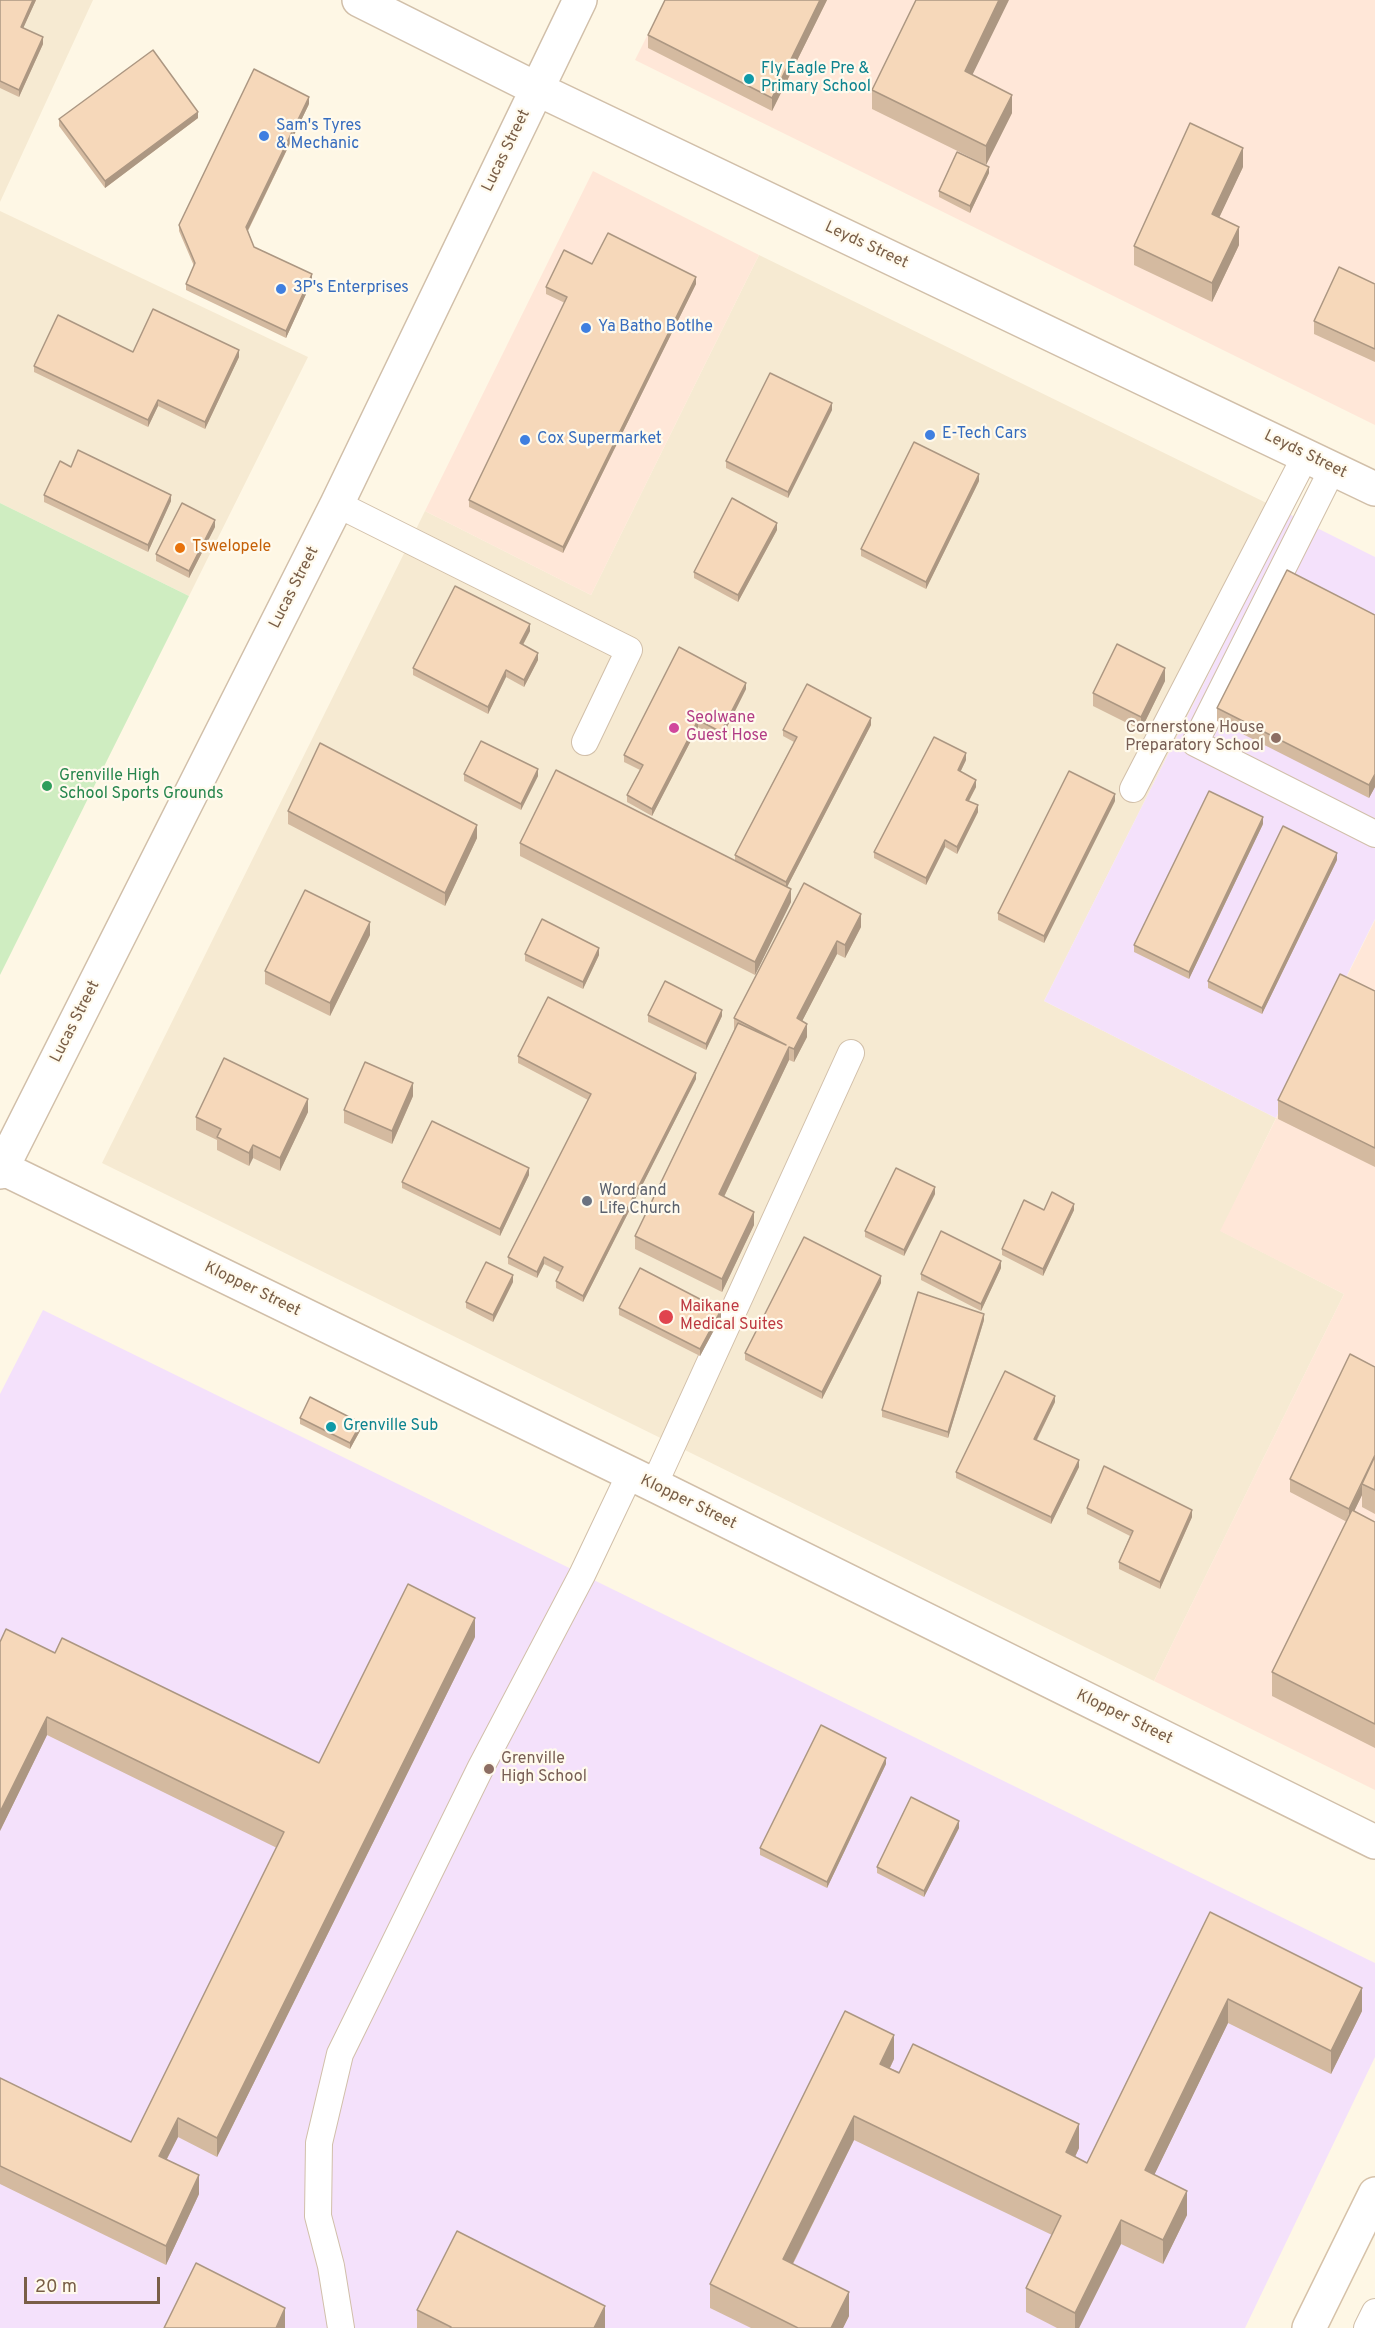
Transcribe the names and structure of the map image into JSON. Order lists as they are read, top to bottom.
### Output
{
  "streets": {
    "street": ["Lucas Street", "Leyds Street", "Klopper Street"]
  },
  "crossings": [
    ["Lucas Street", "Leyds Street"],
    ["Lucas Street", "Klopper Street"]
  ],
  "places": [
    "Fly Eagle Pre & Primary School",
    "Sam's Tyres & Mechanic",
    "3P's Enterprises",
    "Ya Batho Botlhe",
    "E-Tech Cars",
    "Cox Supermarket",
    "Tswelopele",
    "Seolwane Guest Hose",
    "Cornerstone House Preparatory School",
    "Grenville High School Sports Grounds",
    "Word and Life Church",
    "Maikane Medical Suites",
    "Grenville Sub",
    "Grenville High School"
  ],
  "scale_bar": "20 m"
}
